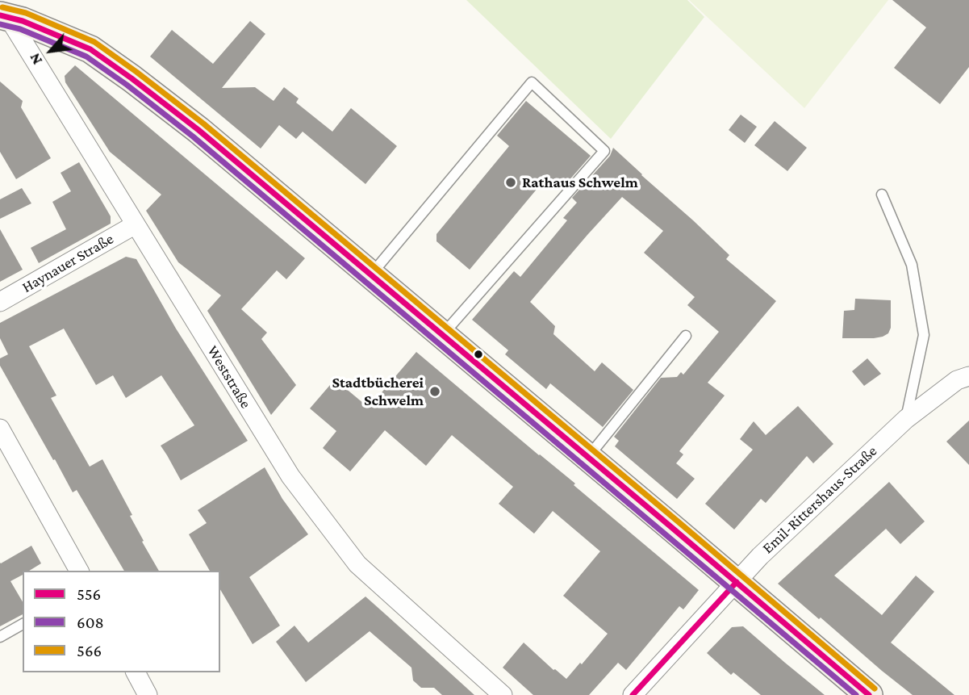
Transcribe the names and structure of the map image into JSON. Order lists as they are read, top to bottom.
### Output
{
  "streets": {
    "street": ["Haynauer Straße", "Weststraße", "Emil-Rittershaus-Straße"]
  },
  "crossings": [
    ["Haynauer Straße", "Weststraße"]
  ],
  "places": ["Rathaus Schwelm", "Stadtbücherei Schwelm"],
  "lines": ["transit line 566", "transit line 556", "transit line 608"],
  "legend": ["556", "608", "566"],
  "north": "bottom left"
}
